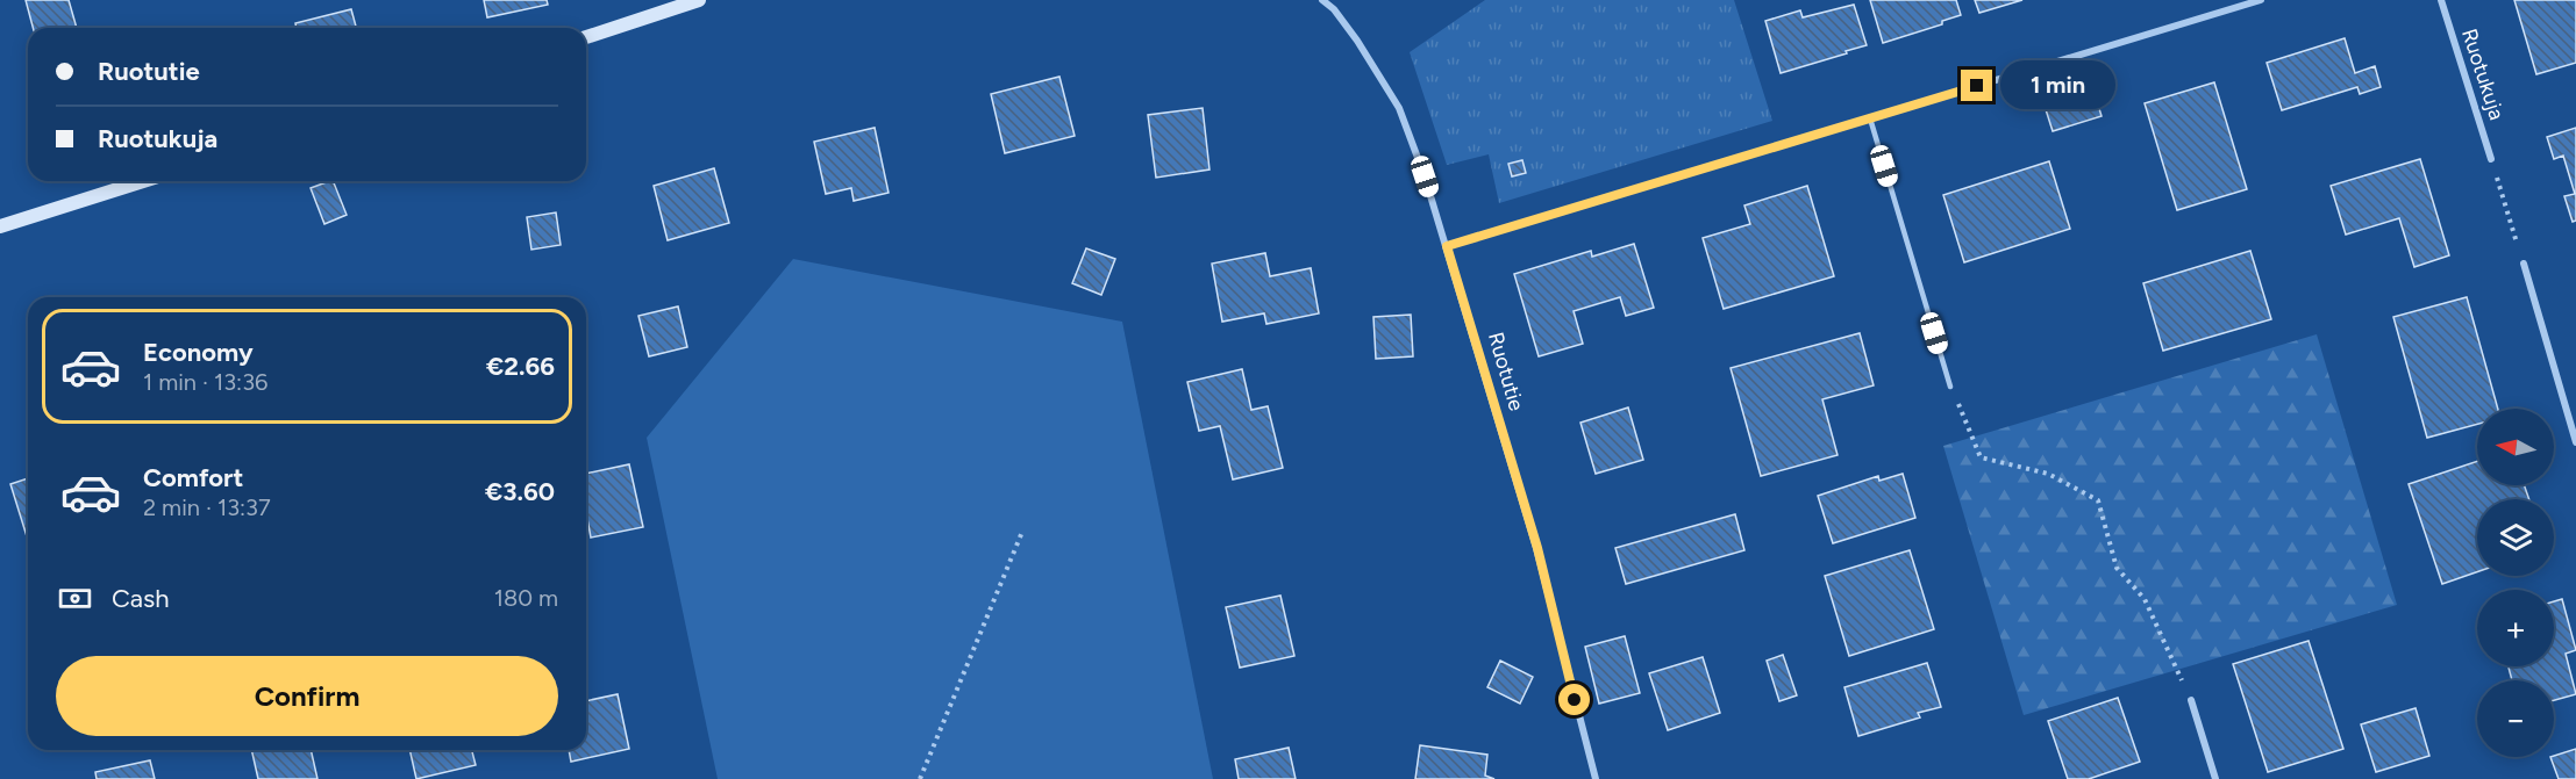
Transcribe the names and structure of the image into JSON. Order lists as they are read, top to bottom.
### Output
{
  "streets": {
    "street": ["Ruotukuja", "Ruotutie"]
  },
  "north": "left",
  "page": {
    "banner": ["Ruotutie", "Ruotukuja"],
    "bubble": "1 min",
    "list": [
      {
        "name": "Economy",
        "note": "1 min · 13:36",
        "value": "€2.66"
      },
      {
        "name": "Comfort",
        "note": "2 min · 13:37",
        "value": "€3.60"
      }
    ],
    "map_buttons": ["+", "−"],
    "pay": ["Cash", "180 m"],
    "buttons": "Confirm"
  }
}
